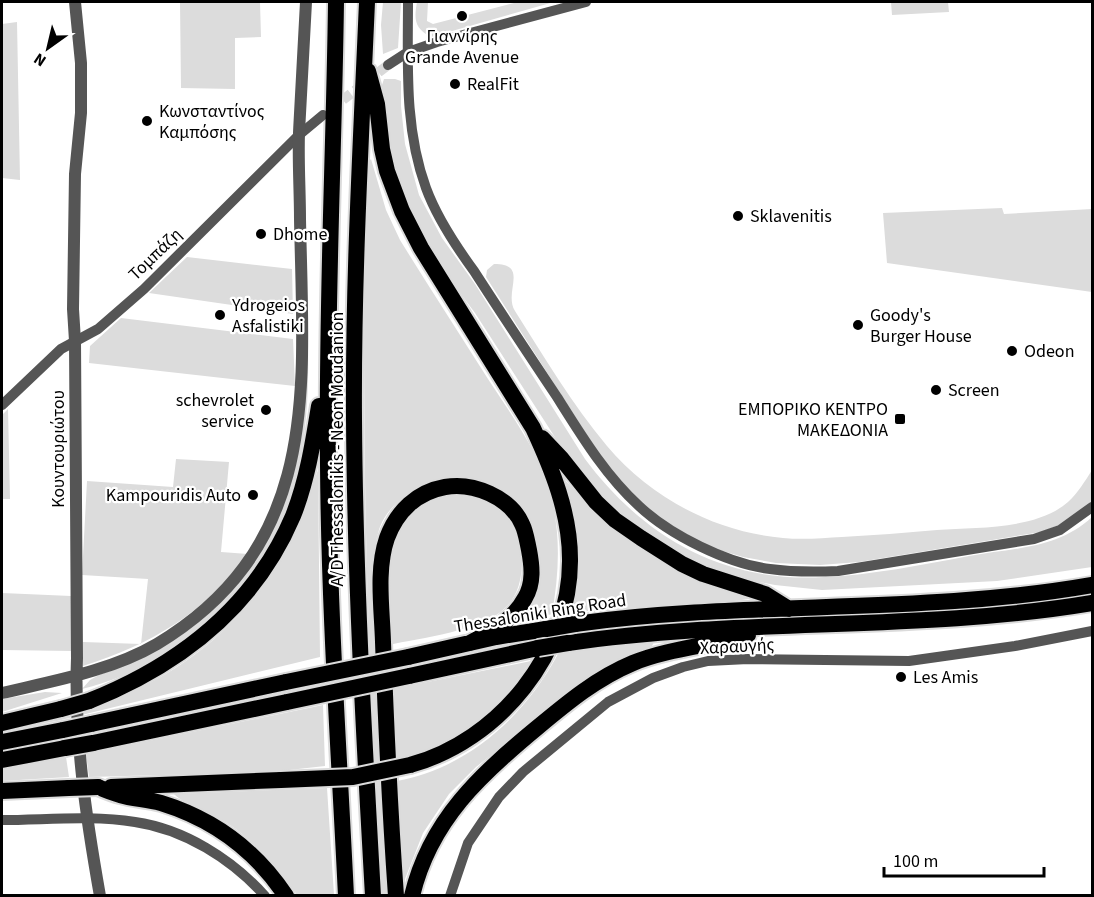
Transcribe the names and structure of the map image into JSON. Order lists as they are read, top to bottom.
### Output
{
  "streets": {
    "highway": ["A/D Thessalonikis - Neon Moudanion", "Thessaloniki Ring Road"],
    "street": ["Τομπάζη", "Κουντουριώτου", "Χαραυγής"]
  },
  "crossings": [
    ["Τομπάζη", "Κουντουριώτου"]
  ],
  "places": {
    "other": [
      "Γιαννίρης Grande Avenue",
      "RealFit",
      "Κωνσταντίνος Καμπόσης",
      "Sklavenitis",
      "Dhome",
      "Ydrogeios Asfalistiki",
      "Goody's Burger House",
      "Odeon",
      "Screen",
      "schevrolet service",
      "Kampouridis Auto",
      "Les Amis"
    ],
    "transit": ["ΕΜΠΟΡΙΚΟ ΚΕΝΤΡΟ ΜΑΚΕΔΟΝΙΑ"]
  },
  "scale_bar": "100 m",
  "north": "bottom left"
}
